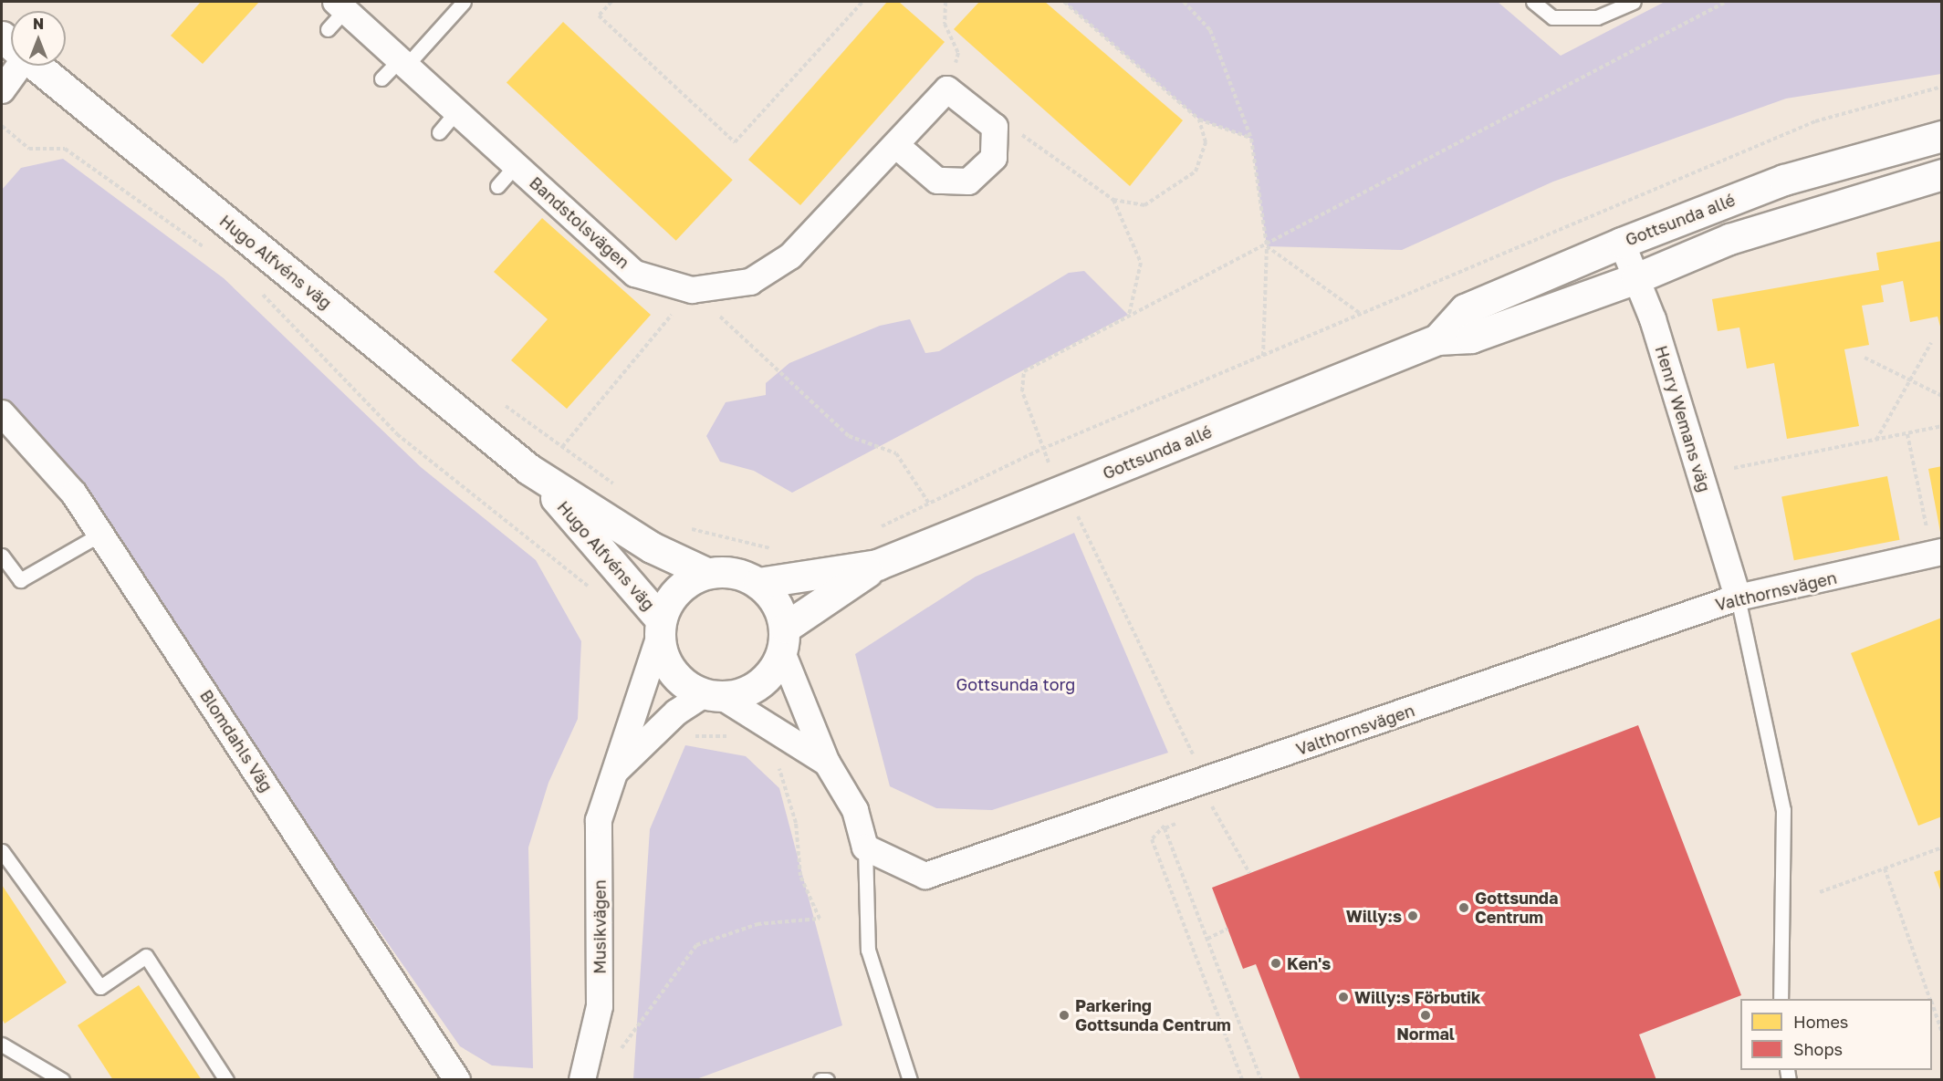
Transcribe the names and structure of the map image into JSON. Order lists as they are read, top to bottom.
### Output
{
  "streets": {
    "street": [
      "Gottsunda allé",
      "Bandstolsvägen",
      "Hugo Alfvéns väg",
      "Henry Wemans väg",
      "Valthornsvägen",
      "Blomdahls Väg",
      "Musikvägen"
    ]
  },
  "crossings": [
    ["Gottsunda allé", "Hugo Alfvéns väg"],
    ["Gottsunda allé", "Henry Wemans väg"],
    ["Gottsunda allé", "Musikvägen"],
    ["Hugo Alfvéns väg", "Musikvägen"],
    ["Henry Wemans väg", "Valthornsvägen"]
  ],
  "parks": ["Gottsunda torg"],
  "places": [
    "Gottsunda Centrum",
    "Willy:s",
    "Ken's",
    "Willy:s Förbutik",
    "Parkering Gottsunda Centrum",
    "Normal"
  ],
  "legend": ["Homes", "Shops"],
  "north": "top"
}
